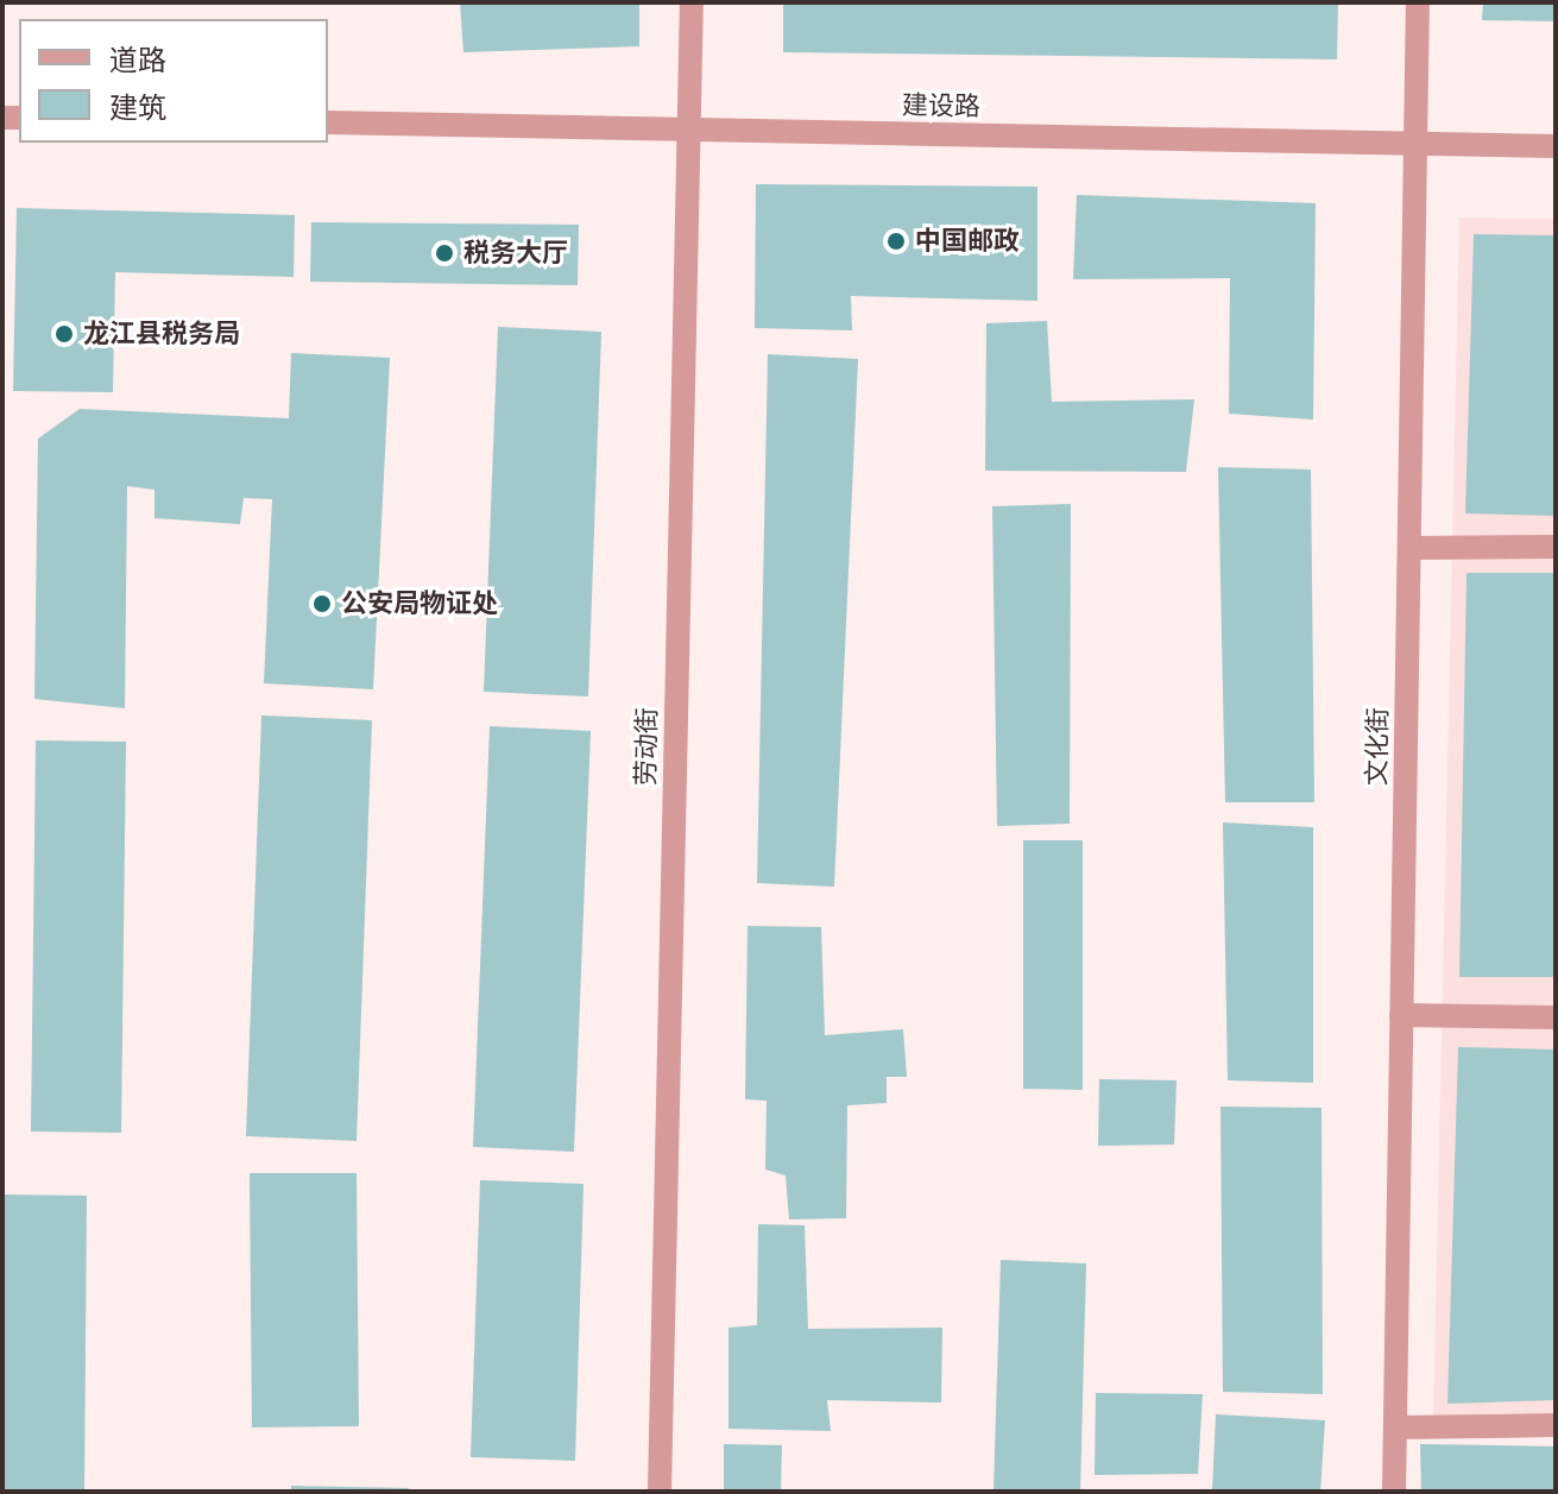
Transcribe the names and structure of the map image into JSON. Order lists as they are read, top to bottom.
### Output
{
  "streets": {
    "street": ["建设路", "劳动街", "文化街"]
  },
  "crossings": [
    ["建设路", "劳动街"],
    ["建设路", "文化街"]
  ],
  "places": [
    "中国邮政",
    "税务大厅",
    "龙江县税务局",
    "公安局物证处"
  ],
  "legend": ["道路", "建筑"]
}
